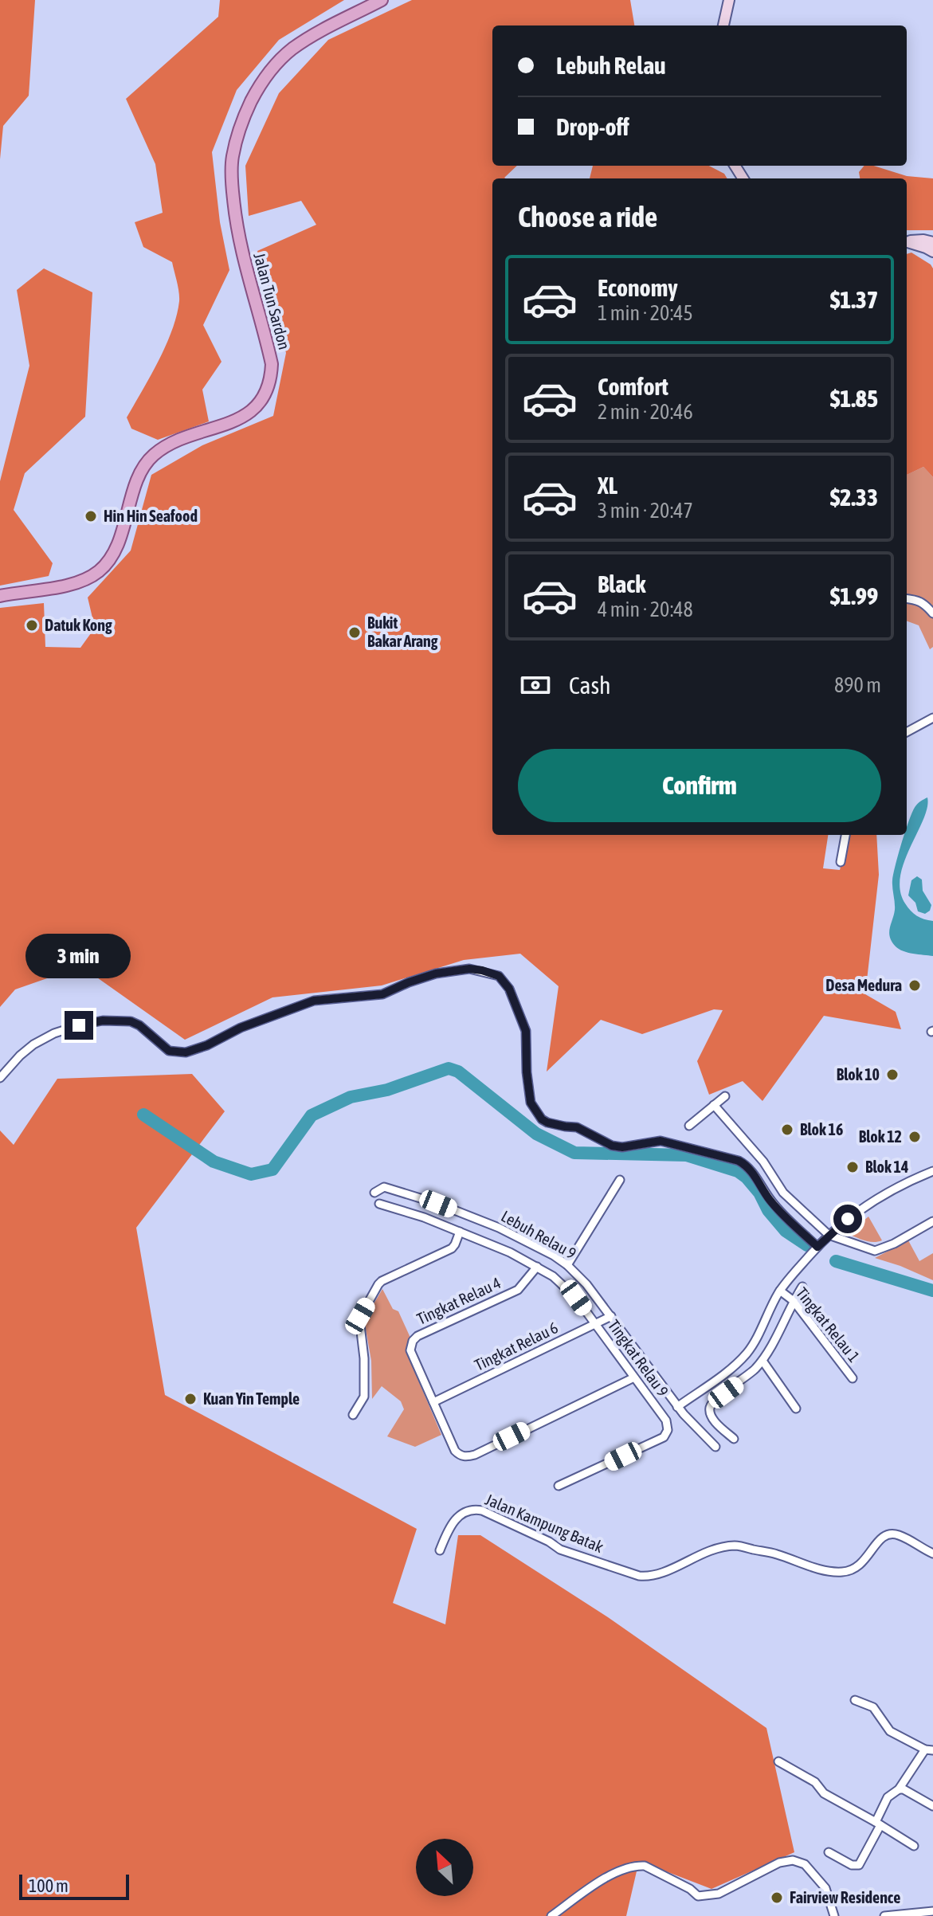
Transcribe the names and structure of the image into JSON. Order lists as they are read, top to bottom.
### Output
{
  "streets": {
    "main road": ["Jalan Tun Sardon"],
    "street": [
      "Lebuh Relau 9",
      "Tingkat Relau 4",
      "Tingkat Relau 1",
      "Tingkat Relau 6",
      "Tingkat Relau 9",
      "Jalan Kampung Batak"
    ]
  },
  "crossings": [
    ["Lebuh Relau 9", "Tingkat Relau 6"],
    ["Tingkat Relau 4", "Tingkat Relau 6"],
    ["Tingkat Relau 4", "Tingkat Relau 9"],
    ["Tingkat Relau 6", "Tingkat Relau 9"]
  ],
  "places": [
    "Hin Hin Seafood",
    "Datuk Kong",
    "Bukit Bakar Arang",
    "Desa Medura",
    "Blok 10",
    "Blok 16",
    "Blok 12",
    "Blok 14",
    "Kuan Yin Temple",
    "Fairview Residence"
  ],
  "scale_bar": "100 m",
  "north": "top left",
  "page": {
    "banner": ["Lebuh Relau", "Drop-off"],
    "heading": "Choose a ride",
    "list": [
      {
        "name": "Economy",
        "note": "1 min · 20:45",
        "value": "$1.37"
      },
      {
        "name": "Comfort",
        "note": "2 min · 20:46",
        "value": "$1.85"
      },
      {
        "name": "XL",
        "note": "3 min · 20:47",
        "value": "$2.33"
      },
      {
        "name": "Black",
        "note": "4 min · 20:48",
        "value": "$1.99"
      }
    ],
    "pay": ["Cash", "890 m"],
    "buttons": "Confirm",
    "bubble": "3 min",
    "scale": "100 m"
  }
}
